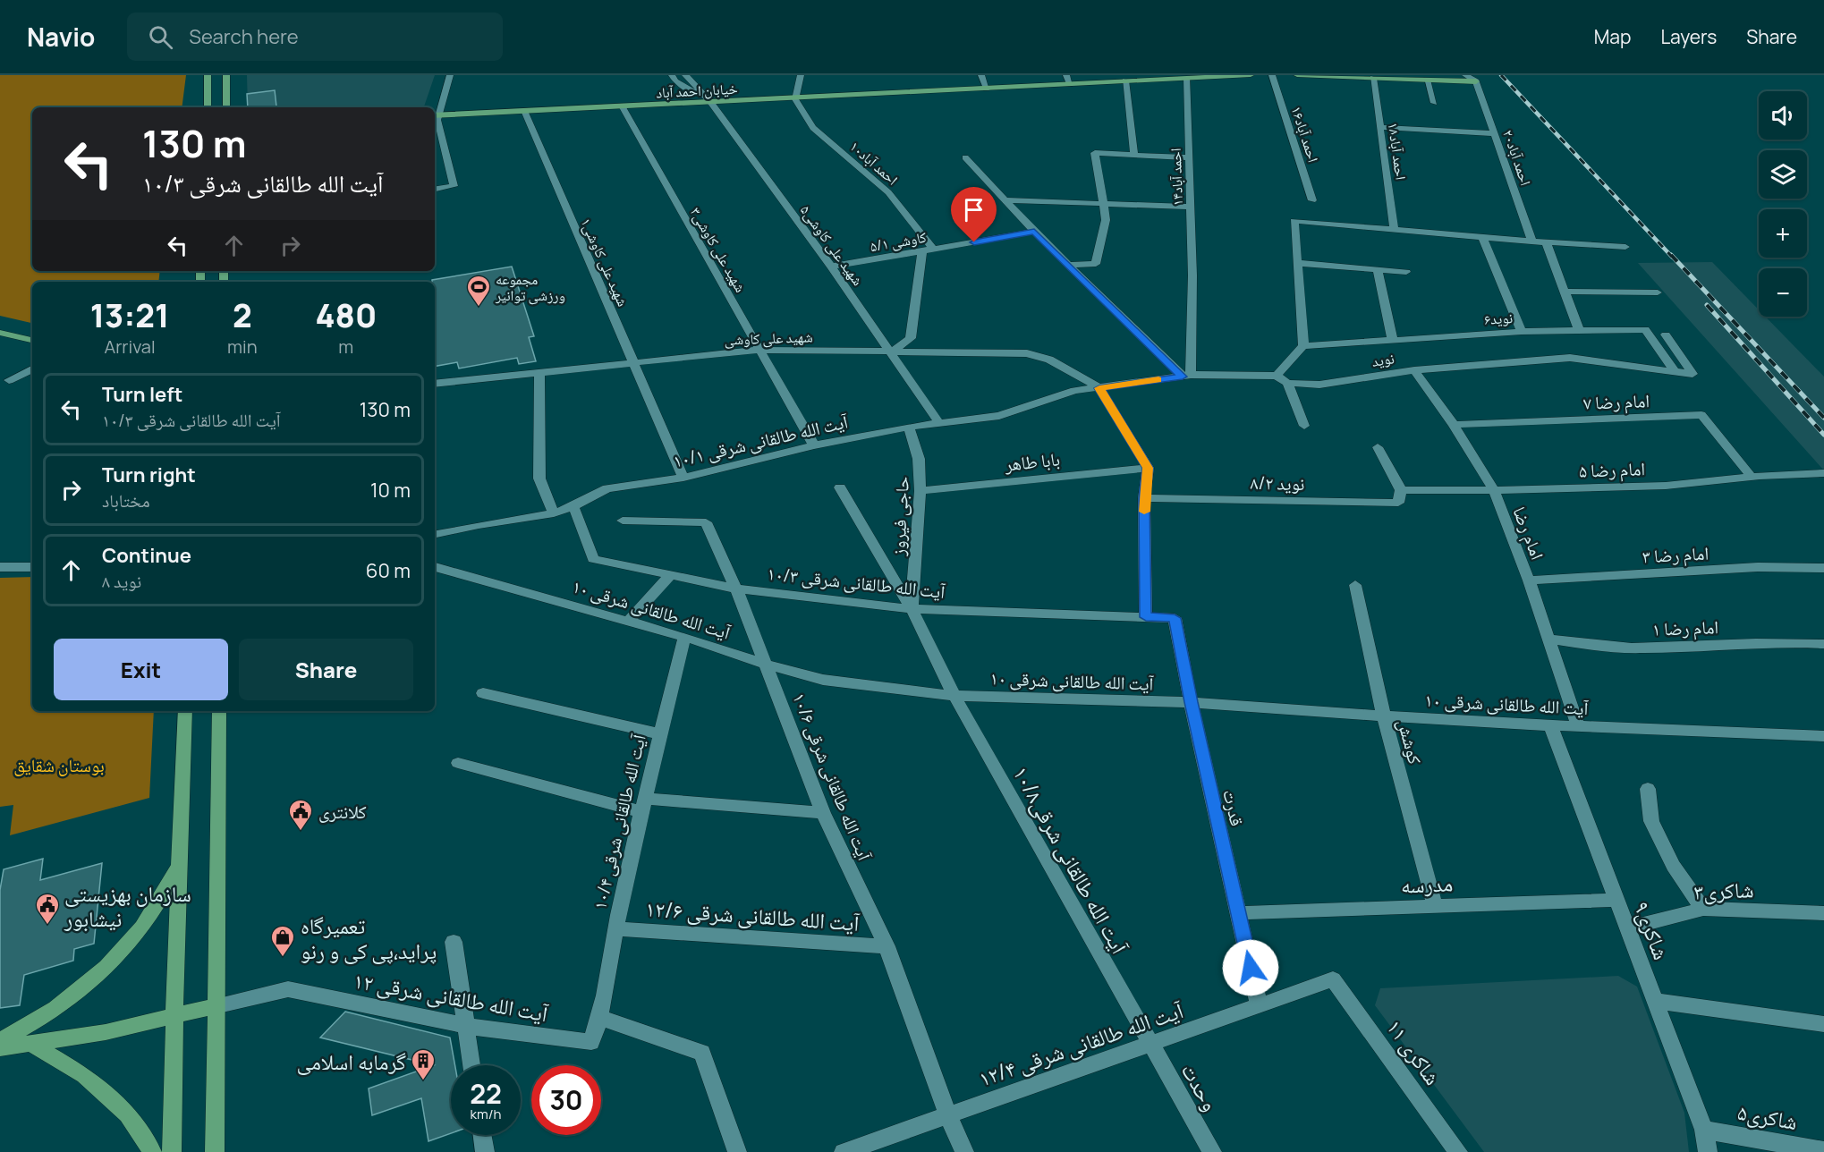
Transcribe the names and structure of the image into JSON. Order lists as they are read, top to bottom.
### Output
{
  "streets": {
    "main road": ["خیابان احمد آباد"],
    "street": [
      "احمد آباد۱۶",
      "احمد آباد۱۸",
      "احمد آباد۲۰",
      "احمد آباد۱۰",
      "احمد آباد۱۴",
      "کاوشی ۵/۱",
      "شهید علی کاوشی۵",
      "شهید علی کاوشی۳",
      "شهید علی کاوشی۱",
      "نوید۶",
      "شهید علی کاوشی",
      "نوید",
      "امام رضا ۷",
      "آیت الله طالقانی شرقی ۱۰/۱",
      "بابا طاهر",
      "امام رضا ۵",
      "نوید ۸/۲",
      "حاجی فیروز",
      "امام رضا",
      "امام رضا ۳",
      "آیت الله طالقانی شرقی ۱۰/۳",
      "آیت الله طالقانی شرقی ۱۰",
      "امام رضا ۱",
      "کوشش",
      "آیت الله طالقانی شرقی ۱۰/۶",
      "قدرت",
      "آیت الله طالقانی شرقی ۱۰/۴",
      "آیت الله طالقانی شرقی۱۰/۸",
      "مدرسه",
      "شاکری۳",
      "آیت الله طالقانی شرقی ۱۲/۶",
      "شاکری۹",
      "آیت الله طالقانی شرقی ۱۲",
      "آیت الله طالقانی شرقی ۱۲/۴",
      "شاکری ۱۱",
      "وحدت",
      "شاکری۵"
    ]
  },
  "crossings": [
    ["خیابان احمد آباد", "احمد آباد۱۰"],
    ["خیابان احمد آباد", "احمد آباد۱۴"],
    ["خیابان احمد آباد", "شهید علی کاوشی۵"],
    ["خیابان احمد آباد", "شهید علی کاوشی۳"],
    ["خیابان احمد آباد", "شهید علی کاوشی۱"],
    ["احمد آباد۱۰", "کاوشی ۵/۱"],
    ["کاوشی ۵/۱", "شهید علی کاوشی۵"],
    ["شهید علی کاوشی۵", "شهید علی کاوشی"],
    ["شهید علی کاوشی۵", "آیت الله طالقانی شرقی ۱۰/۱"],
    ["شهید علی کاوشی۳", "شهید علی کاوشی"],
    ["شهید علی کاوشی۳", "آیت الله طالقانی شرقی ۱۰/۱"],
    ["شهید علی کاوشی۱", "شهید علی کاوشی"],
    ["شهید علی کاوشی۱", "آیت الله طالقانی شرقی ۱۰/۱"],
    ["نوید۶", "نوید"],
    ["شهید علی کاوشی", "آیت الله طالقانی شرقی ۱۰/۱"],
    ["نوید", "امام رضا"],
    ["امام رضا ۷", "امام رضا ۵"],
    ["امام رضا ۷", "امام رضا"],
    ["آیت الله طالقانی شرقی ۱۰/۱", "حاجی فیروز"],
    ["آیت الله طالقانی شرقی ۱۰/۱", "آیت الله طالقانی شرقی ۱۰/۳"],
    ["بابا طاهر", "حاجی فیروز"],
    ["امام رضا ۵", "نوید ۸/۲"],
    ["امام رضا ۵", "امام رضا"],
    ["حاجی فیروز", "آیت الله طالقانی شرقی ۱۰/۳"],
    ["حاجی فیروز", "آیت الله طالقانی شرقی۱۰/۸"],
    ["امام رضا", "امام رضا ۳"],
    ["امام رضا", "آیت الله طالقانی شرقی ۱۰"],
    ["امام رضا", "امام رضا ۱"],
    ["آیت الله طالقانی شرقی ۱۰/۳", "آیت الله طالقانی شرقی ۱۰/۶"],
    ["آیت الله طالقانی شرقی ۱۰/۳", "قدرت"],
    ["آیت الله طالقانی شرقی ۱۰/۳", "آیت الله طالقانی شرقی۱۰/۸"],
    ["آیت الله طالقانی شرقی ۱۰", "کوشش"],
    ["آیت الله طالقانی شرقی ۱۰", "آیت الله طالقانی شرقی ۱۰/۶"],
    ["آیت الله طالقانی شرقی ۱۰", "قدرت"],
    ["آیت الله طالقانی شرقی ۱۰", "آیت الله طالقانی شرقی ۱۰/۴"],
    ["آیت الله طالقانی شرقی ۱۰", "آیت الله طالقانی شرقی۱۰/۸"],
    ["آیت الله طالقانی شرقی ۱۰", "شاکری۹"],
    ["کوشش", "مدرسه"],
    ["آیت الله طالقانی شرقی ۱۰/۶", "آیت الله طالقانی شرقی ۱۲/۶"],
    ["آیت الله طالقانی شرقی ۱۰/۶", "آیت الله طالقانی شرقی ۱۲/۴"],
    ["قدرت", "مدرسه"],
    ["قدرت", "آیت الله طالقانی شرقی ۱۲/۴"],
    ["آیت الله طالقانی شرقی ۱۰/۴", "آیت الله طالقانی شرقی ۱۲/۶"],
    ["آیت الله طالقانی شرقی ۱۰/۴", "آیت الله طالقانی شرقی ۱۲"],
    ["آیت الله طالقانی شرقی۱۰/۸", "آیت الله طالقانی شرقی ۱۲/۴"],
    ["آیت الله طالقانی شرقی۱۰/۸", "وحدت"],
    ["مدرسه", "شاکری۹"],
    ["شاکری۳", "شاکری۹"],
    ["شاکری۹", "شاکری۵"],
    ["آیت الله طالقانی شرقی ۱۲/۴", "شاکری ۱۱"],
    ["آیت الله طالقانی شرقی ۱۲/۴", "وحدت"]
  ],
  "parks": ["بوستان شقایق"],
  "places": {
    "sports": ["مجموعه ورزشی توانیر"],
    "public building": ["کلانتری", "سازمان بهزیستی نیشابور"],
    "shop": ["تعمیرگاه پراید،پی کی و رنو"],
    "building": ["گرمابه اسلامی"]
  },
  "page": {
    "header": "Navio",
    "search": "Search here",
    "nav": ["Map", "Layers", "Share"],
    "map_buttons": ["+", "−"],
    "turn": ["130 m", "آیت الله طالقانی شرقی ۱۰/۳"],
    "eta": [
      "13:21",
      "Arrival",
      "2",
      "min",
      "480",
      "m"
    ],
    "list": [
      {
        "name": "Turn left",
        "note": "آیت الله طالقانی شرقی ۱۰/۳",
        "value": "130 m"
      },
      {
        "name": "Turn right",
        "note": "مختاباد",
        "value": "10 m"
      },
      {
        "name": "Continue",
        "note": "نوید ۸",
        "value": "60 m"
      }
    ],
    "buttons": ["Exit", "Share"],
    "speed": "22 km/h",
    "limit": "30"
  }
}
